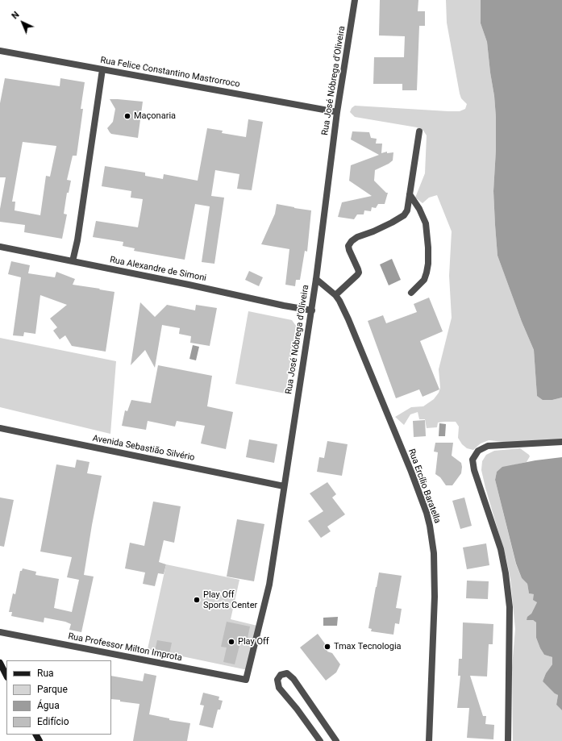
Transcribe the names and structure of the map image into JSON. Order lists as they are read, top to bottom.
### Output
{
  "streets": {
    "street": [
      "Rua Felice Constantino Mastrorroco",
      "Rua José Nóbrega d'Oliveira",
      "Rua Alexandre de Simoni",
      "Avenida Sebastião Silvério",
      "Rua Ercílio Baratella",
      "Rua Professor Milton Improta"
    ]
  },
  "crossings": [
    ["Rua Felice Constantino Mastrorroco", "Rua José Nóbrega d'Oliveira"],
    ["Rua José Nóbrega d'Oliveira", "Rua Alexandre de Simoni"],
    ["Rua José Nóbrega d'Oliveira", "Avenida Sebastião Silvério"],
    ["Rua José Nóbrega d'Oliveira", "Rua Ercílio Baratella"],
    ["Rua José Nóbrega d'Oliveira", "Rua Professor Milton Improta"]
  ],
  "places": [
    "Maçonaria",
    "Play Off Sports Center",
    "Play Off",
    "Tmax Tecnologia"
  ],
  "legend": [
    "Rua",
    "Parque",
    "Água",
    "Edifício"
  ],
  "north": "top left"
}
